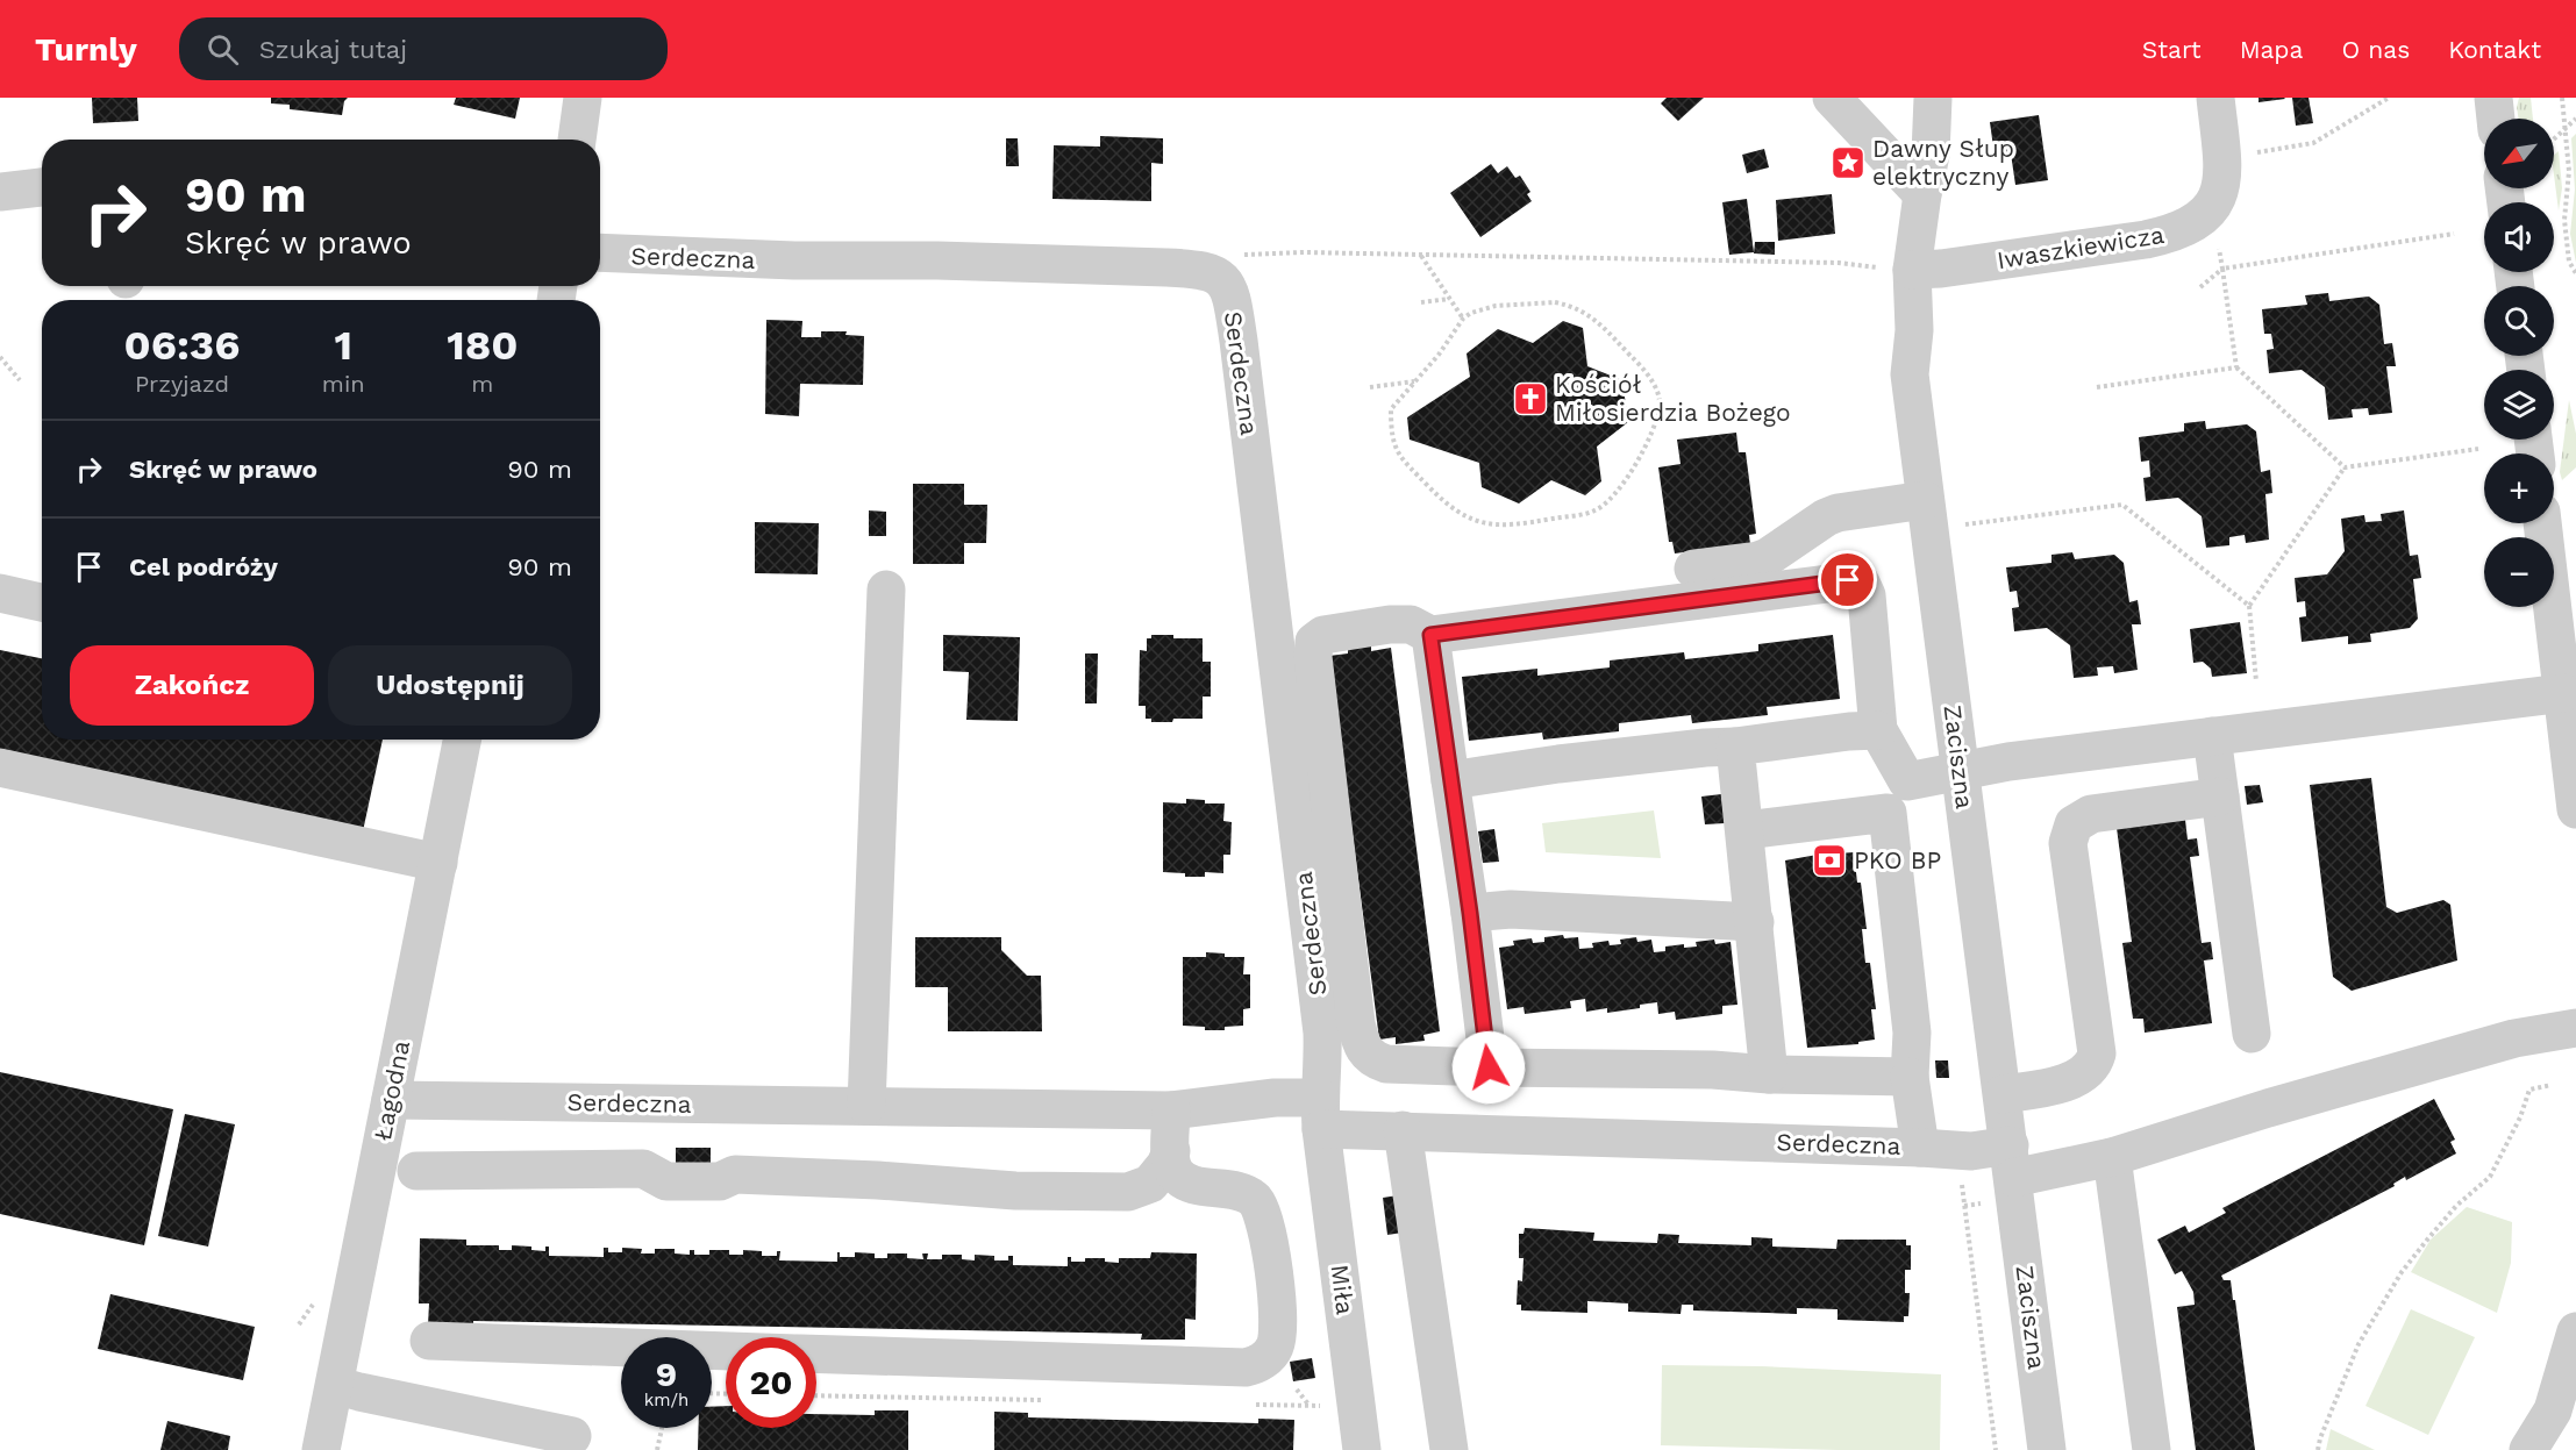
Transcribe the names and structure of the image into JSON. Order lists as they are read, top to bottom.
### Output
{
  "streets": {
    "street": [
      "Iwaszkiewicza",
      "Serdeczna",
      "Zaciszna",
      "Łagodna",
      "Miła"
    ]
  },
  "crossings": [
    ["Iwaszkiewicza", "Zaciszna"],
    ["Serdeczna", "Zaciszna"],
    ["Serdeczna", "Łagodna"],
    ["Serdeczna", "Miła"]
  ],
  "places": {
    "place": ["Dawny Słup elektryczny"],
    "church": ["Kościół Miłosierdzia Bożego"],
    "bank": ["PKO BP"]
  },
  "north": "bottom left",
  "page": {
    "header": "Turnly",
    "search": "Szukaj tutaj",
    "nav": [
      "Start",
      "Mapa",
      "O nas",
      "Kontakt"
    ],
    "map_buttons": ["+", "−"],
    "turn": ["90 m", "Skręć w prawo"],
    "eta": [
      "06:36",
      "Przyjazd",
      "1",
      "min",
      "180",
      "m"
    ],
    "list": [
      {
        "name": "Skręć w prawo",
        "value": "90 m"
      },
      {
        "name": "Cel podróży",
        "value": "90 m"
      }
    ],
    "buttons": ["Zakończ", "Udostępnij"],
    "speed": "9 km/h",
    "limit": "20"
  }
}
